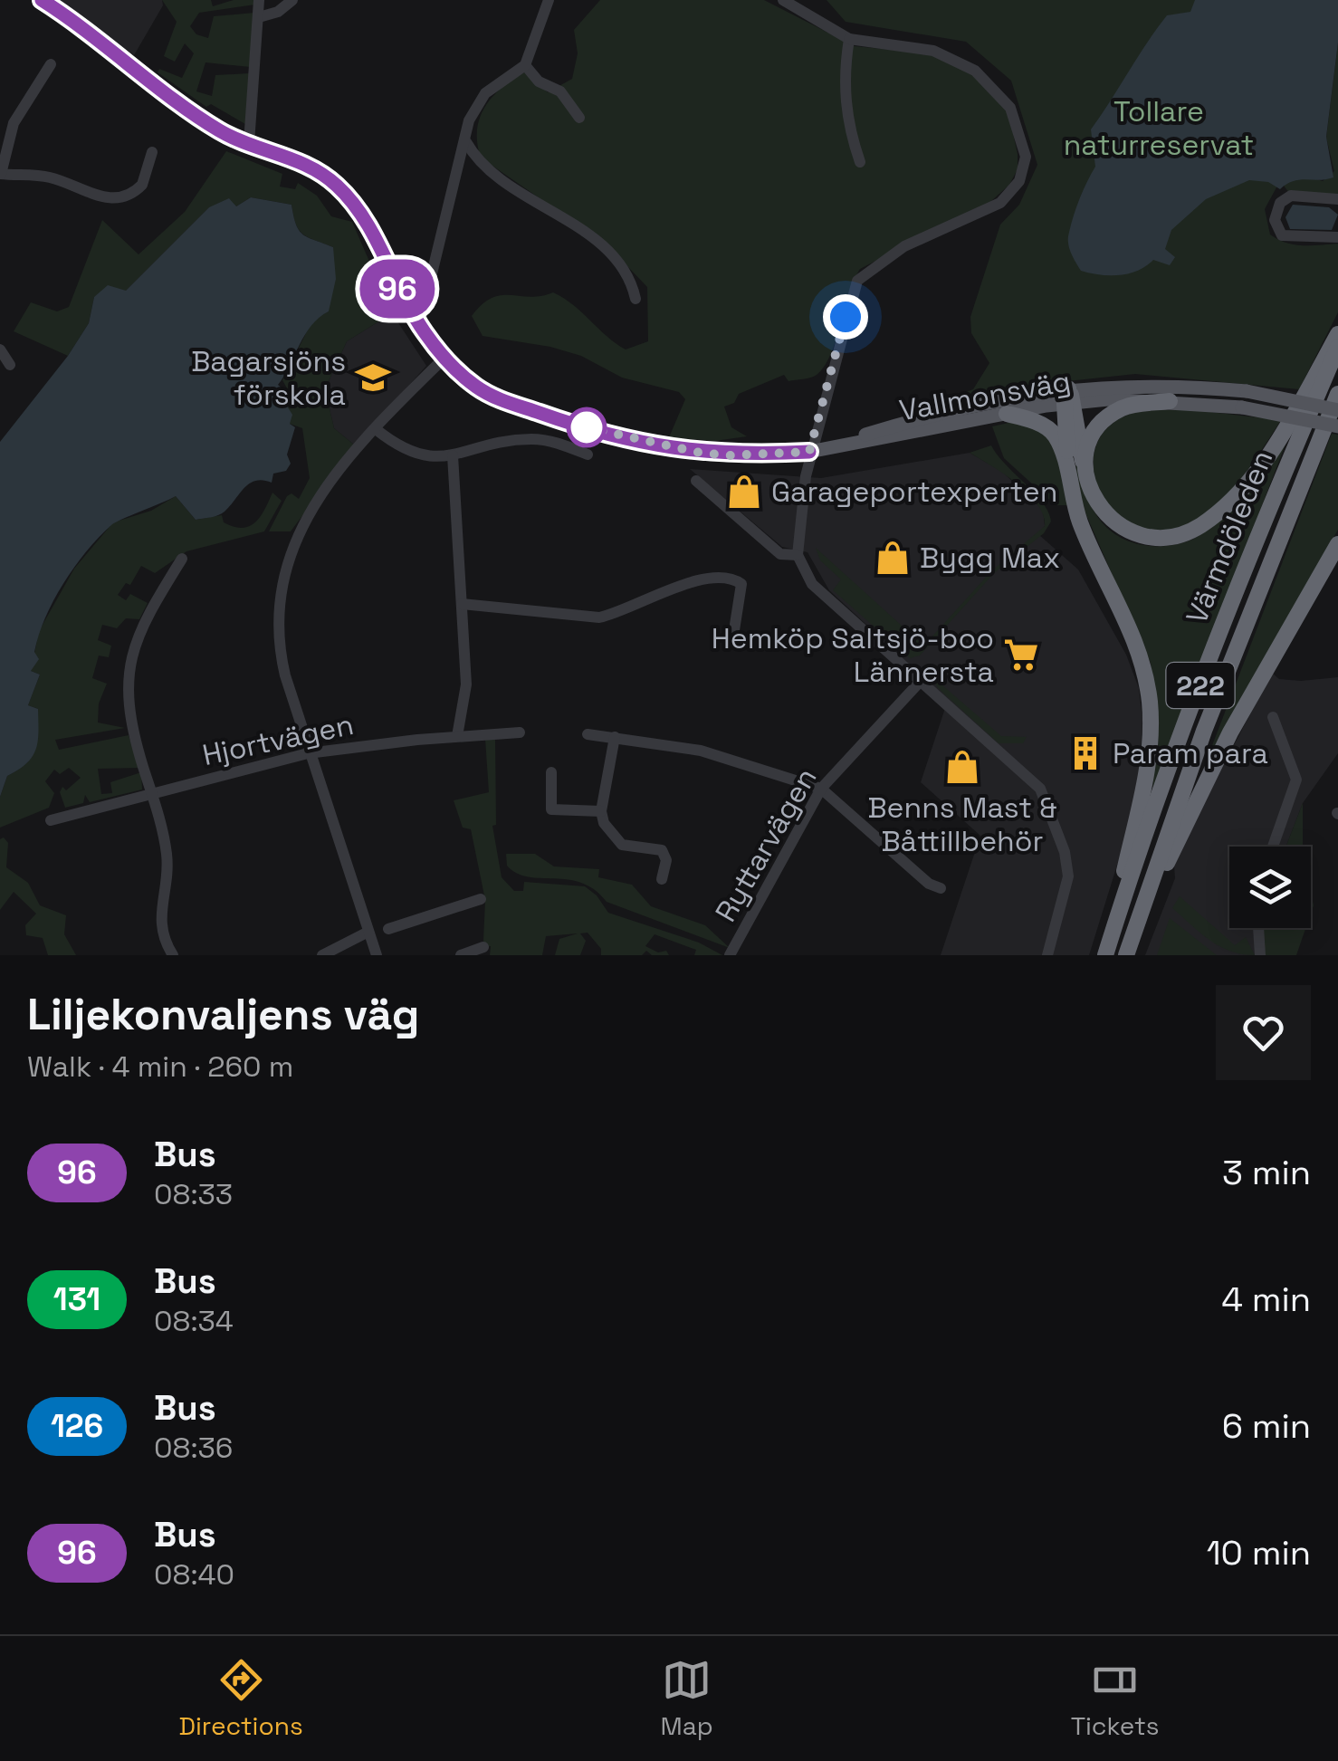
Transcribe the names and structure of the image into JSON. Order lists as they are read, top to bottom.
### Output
{
  "streets": {
    "highway": ["Värmdöleden", "222"],
    "main road": ["Vallmonsväg"],
    "street": ["Hjortvägen", "Ryttarvägen"]
  },
  "parks": ["Tollare naturreservat"],
  "places": {
    "school or university": ["Bagarsjöns förskola"],
    "shop": ["Garageportexperten", "Bygg Max", "Benns Mast & Båttillbehör"],
    "supermarket": ["Hemköp Saltsjö-boo Lännersta"],
    "building": ["Param para"]
  },
  "lines": ["bus line 96"],
  "page": {
    "on_map": "96",
    "heading": ["Liljekonvaljens väg", "Walk · 4 min · 260 m"],
    "list": [
      {
        "mark": "96",
        "name": "Bus",
        "note": "08:33",
        "value": "3 min"
      },
      {
        "mark": "131",
        "name": "Bus",
        "note": "08:34",
        "value": "4 min"
      },
      {
        "mark": "126",
        "name": "Bus",
        "note": "08:36",
        "value": "6 min"
      },
      {
        "mark": "96",
        "name": "Bus",
        "note": "08:40",
        "value": "10 min"
      }
    ],
    "tabs": ["Directions", "Map", "Tickets"]
  }
}
